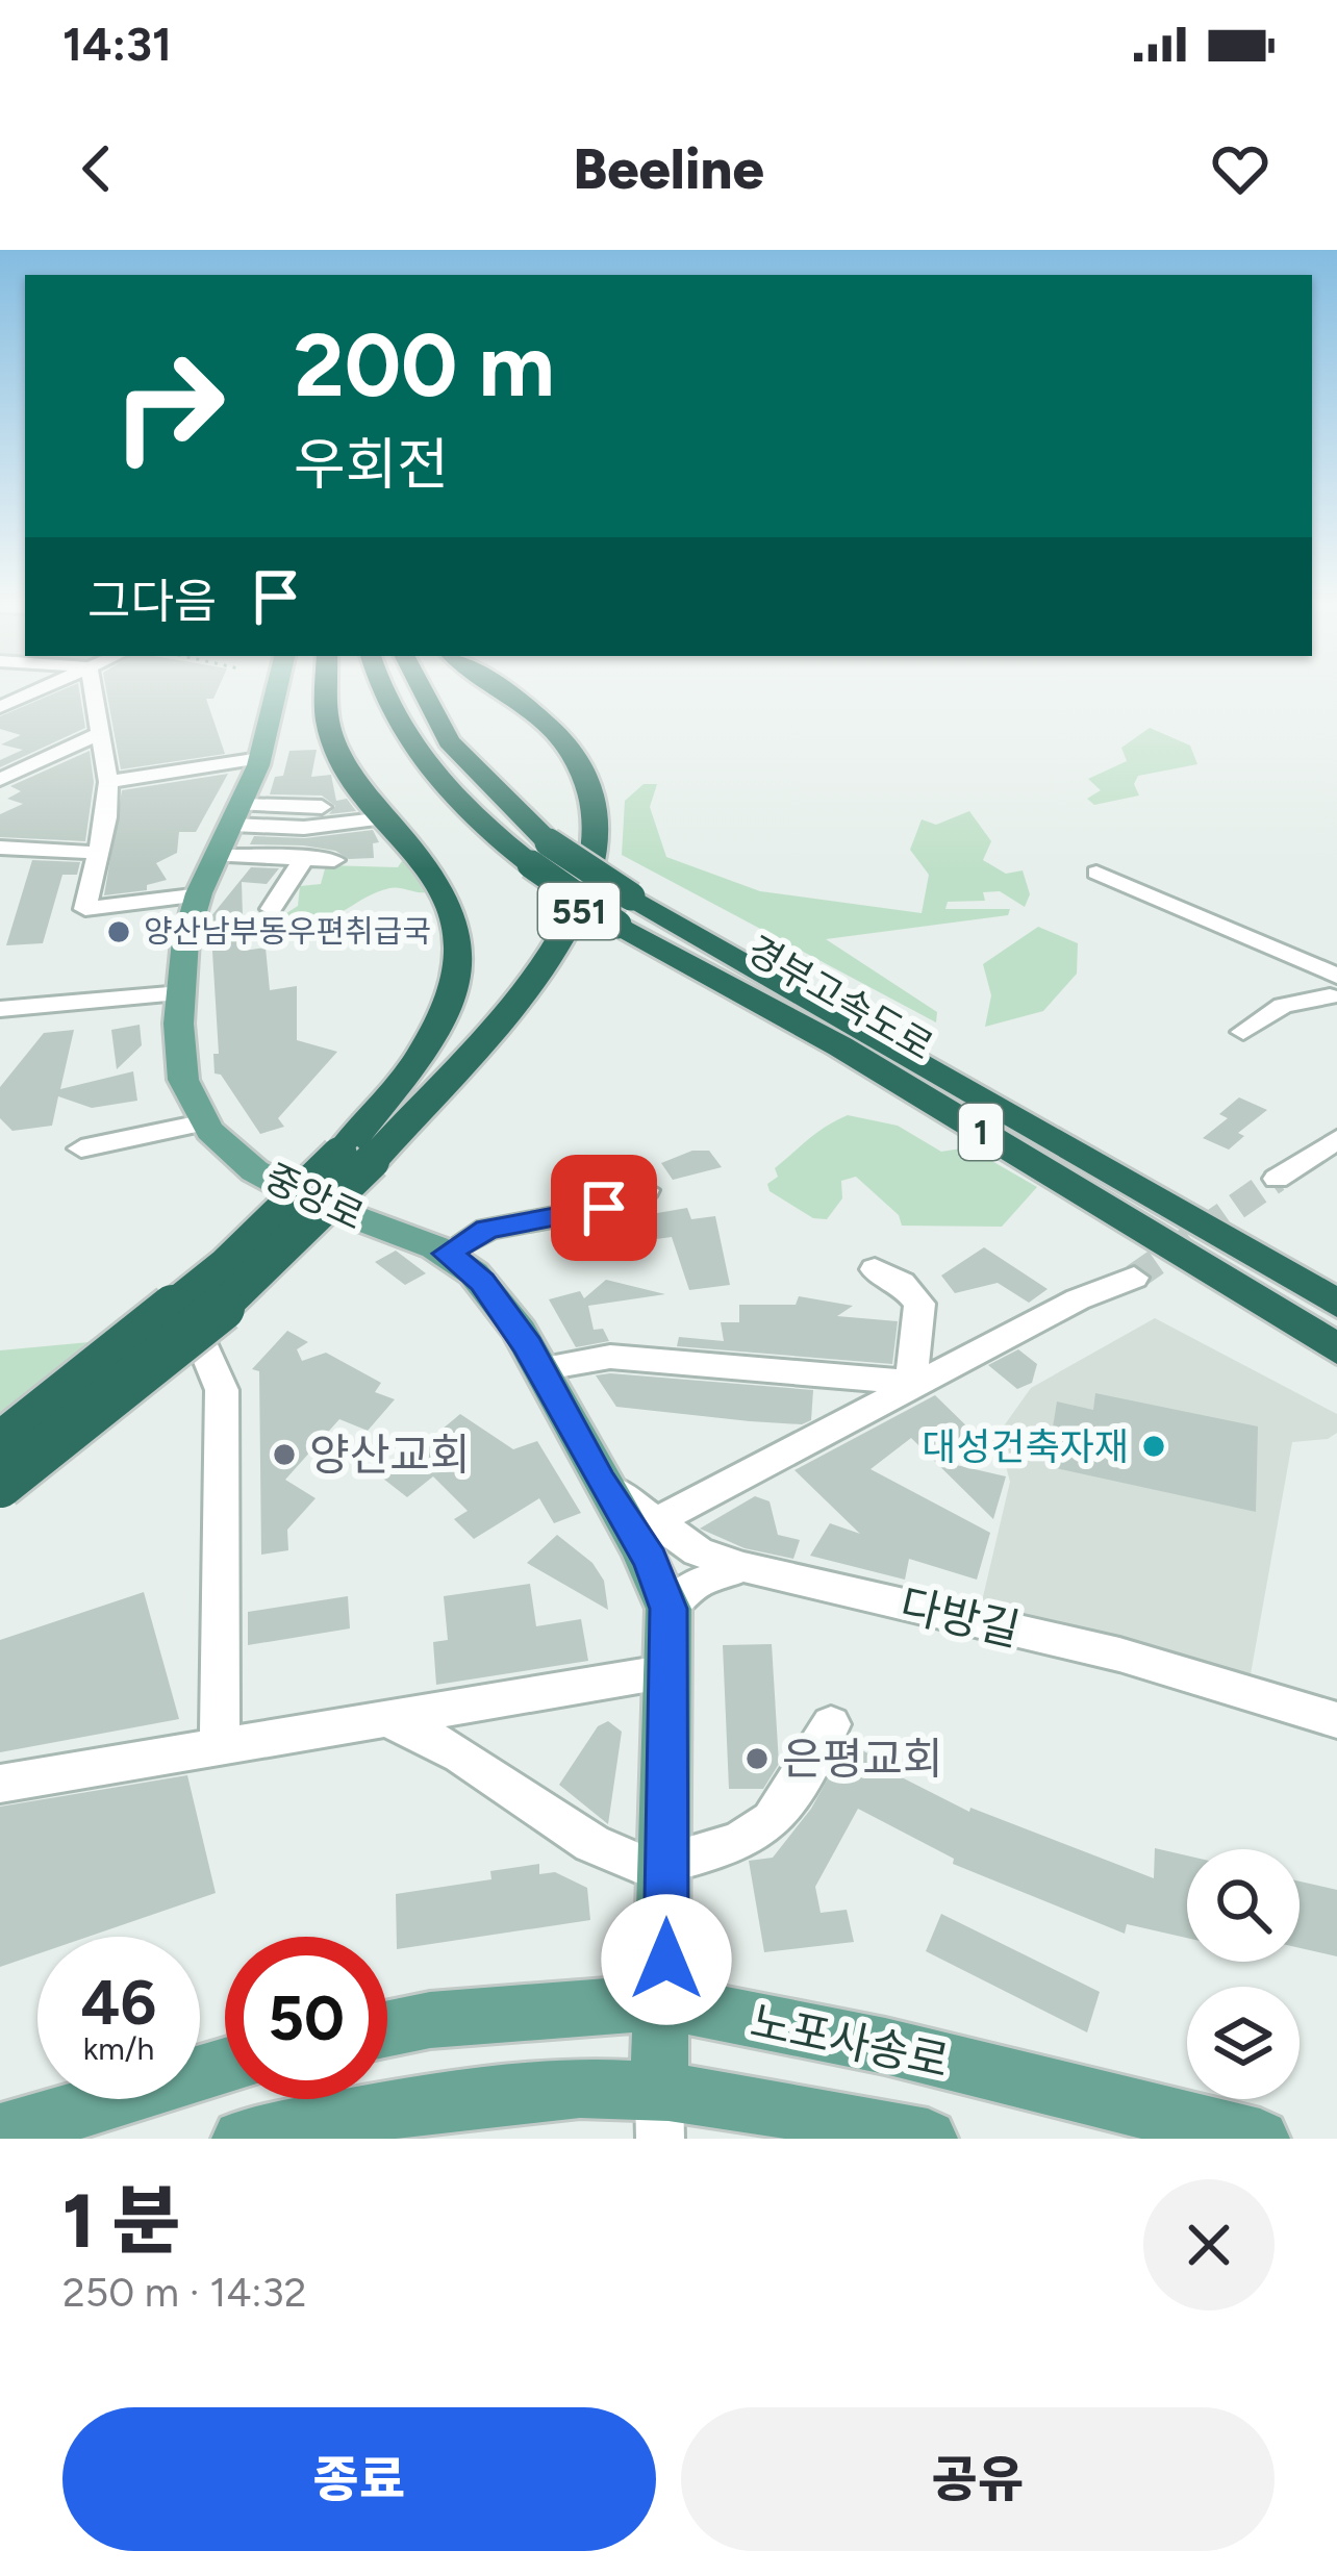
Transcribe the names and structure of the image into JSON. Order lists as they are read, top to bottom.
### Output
{
  "streets": {
    "highway": ["551", "경부고속도로", "1"],
    "main road": ["중앙로", "노포사송로"],
    "street": ["다방길"]
  },
  "crossings": [
    ["중앙로", "다방길"],
    ["중앙로", "노포사송로"]
  ],
  "places": [
    "양산남부동우편취급국",
    "대성건축자재",
    "양산교회",
    "은평교회"
  ],
  "page": {
    "status": "14:31",
    "header": "Beeline",
    "turn": ["200 m", "우회전"],
    "then": "그다음",
    "speed": "46 km/h",
    "limit": "50",
    "heading": ["1 분", "250 m · 14:32"],
    "buttons": ["종료", "공유"]
  }
}
